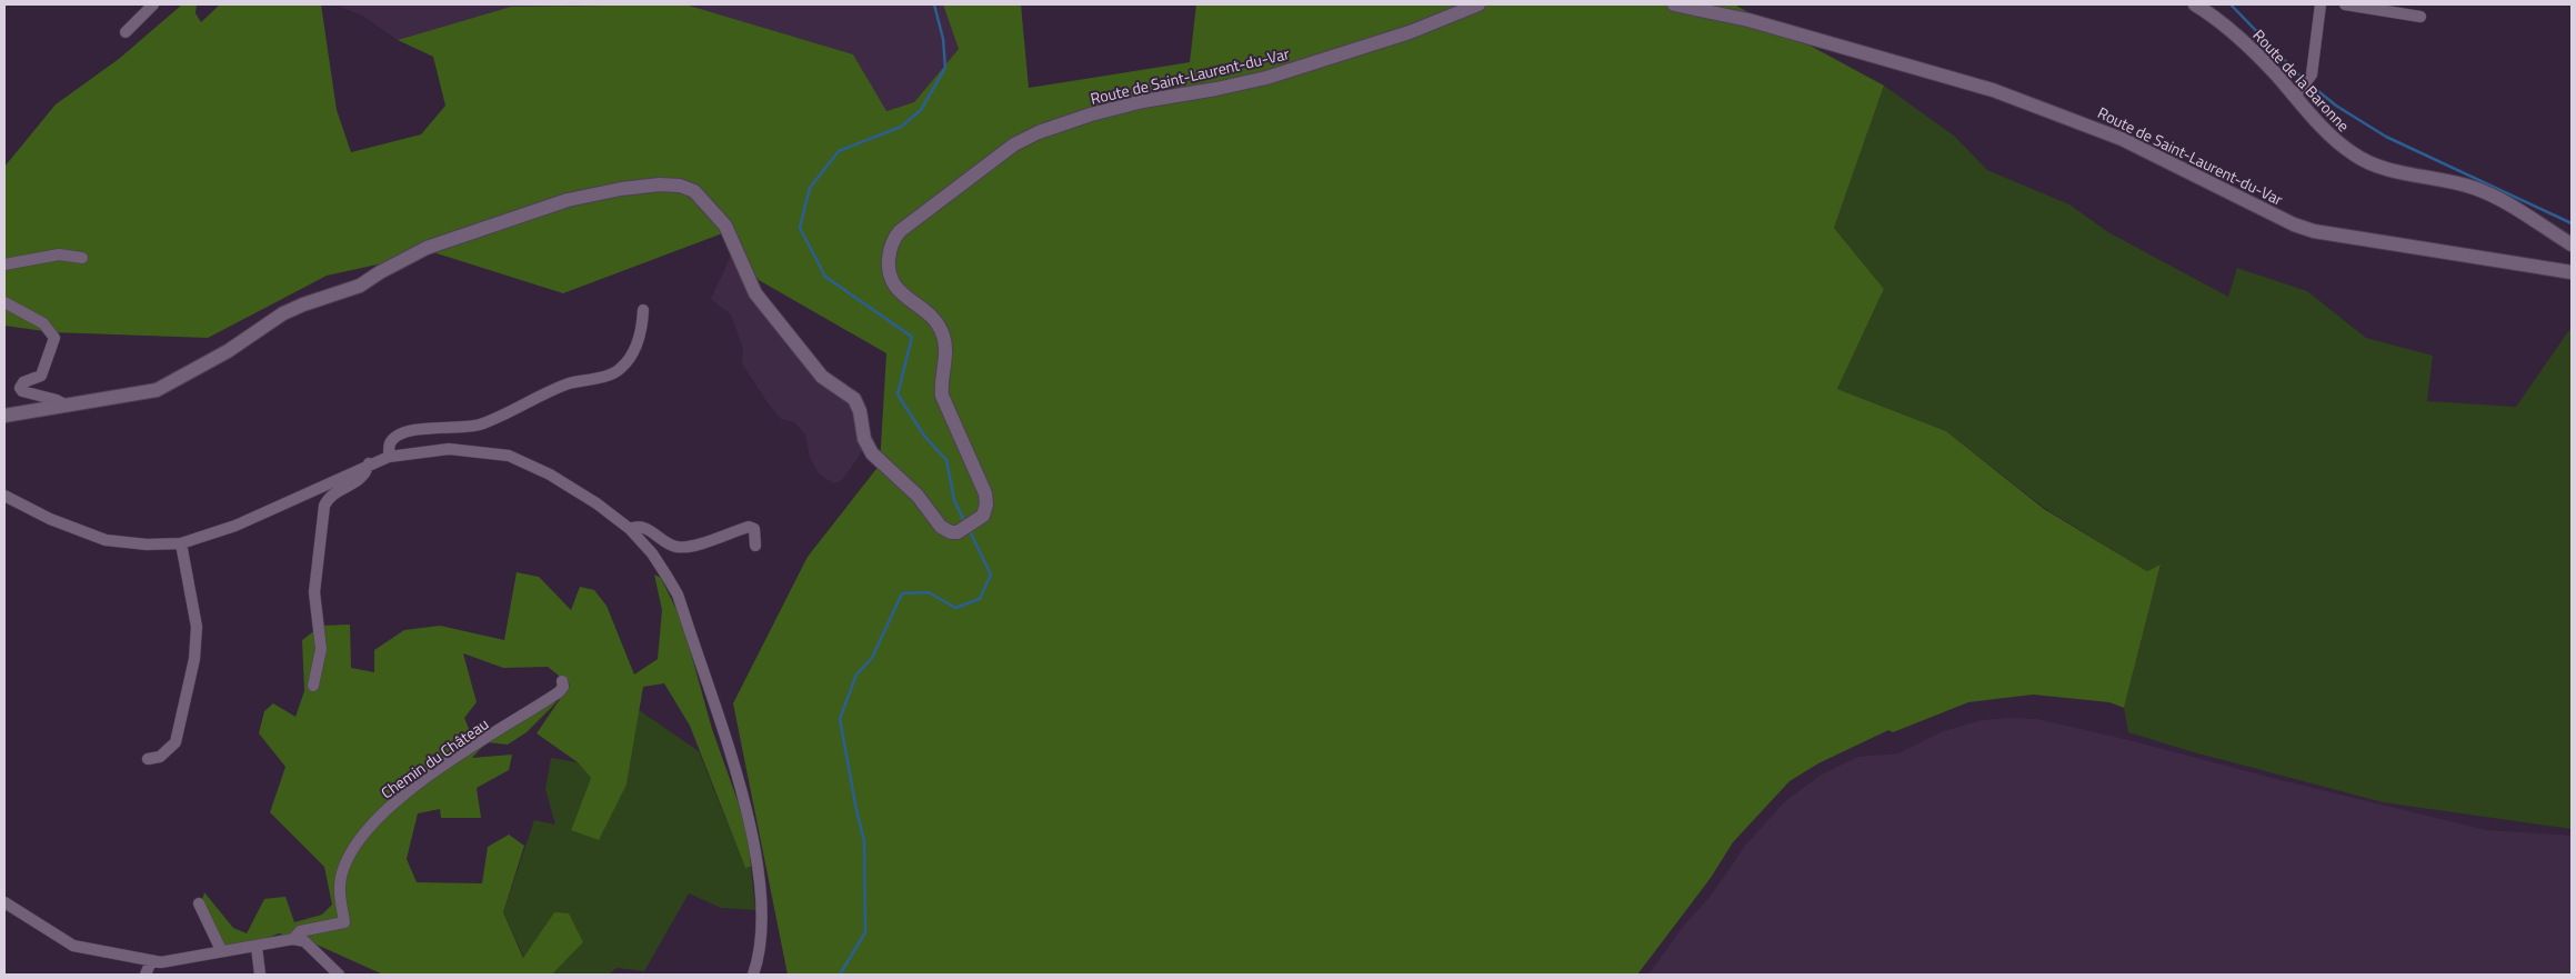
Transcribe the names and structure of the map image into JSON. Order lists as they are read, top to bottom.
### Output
{
  "streets": {
    "street": ["Route de Saint-Laurent-du-Var", "Route de la Baronne", "Chemin du Château"]
  }
}
